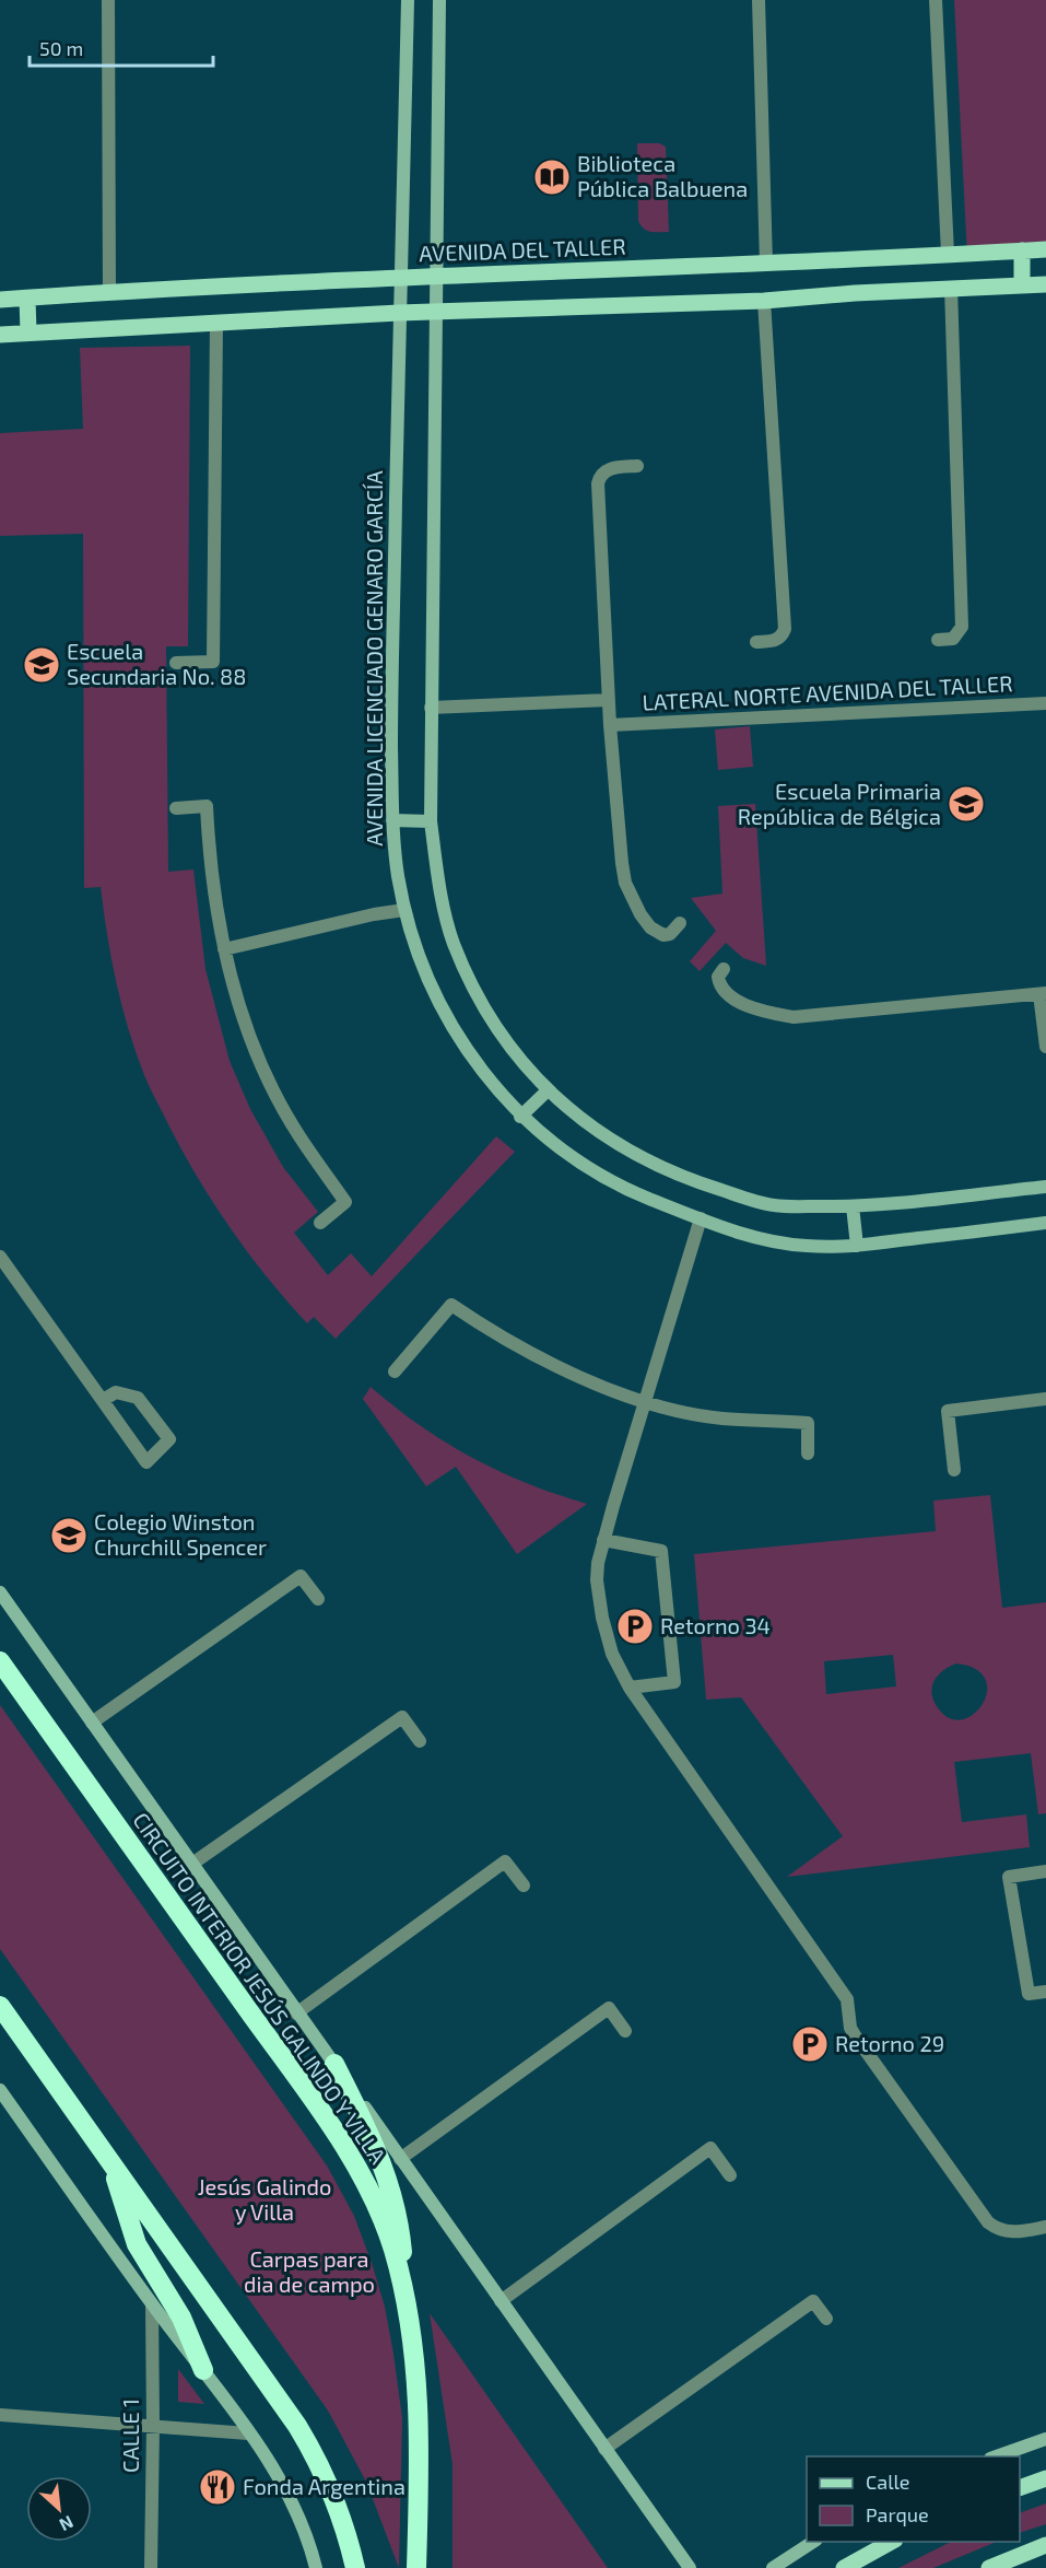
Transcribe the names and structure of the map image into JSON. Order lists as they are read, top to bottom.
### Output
{
  "streets": {
    "highway": ["CIRCUITO INTERIOR JESÚS GALINDO Y VILLA"],
    "main road": ["AVENIDA DEL TALLER"],
    "street": ["AVENIDA LICENCIADO GENARO GARCÍA", "LATERAL NORTE AVENIDA DEL TALLER", "CALLE 1"]
  },
  "crossings": [
    ["AVENIDA DEL TALLER", "AVENIDA LICENCIADO GENARO GARCÍA"]
  ],
  "parks": ["Jesús Galindo y Villa", "Carpas para dia de campo"],
  "places": {
    "library": ["Biblioteca Pública Balbuena"],
    "school or university": ["Escuela Secundaria No. 88", "Escuela Primaria República de Bélgica", "Colegio Winston Churchill Spencer"],
    "parking": ["Retorno 34", "Retorno 29"],
    "restaurant": ["Fonda Argentina"]
  },
  "legend": ["Calle", "Parque"],
  "scale_bar": "50 m",
  "north": "bottom right"
}
